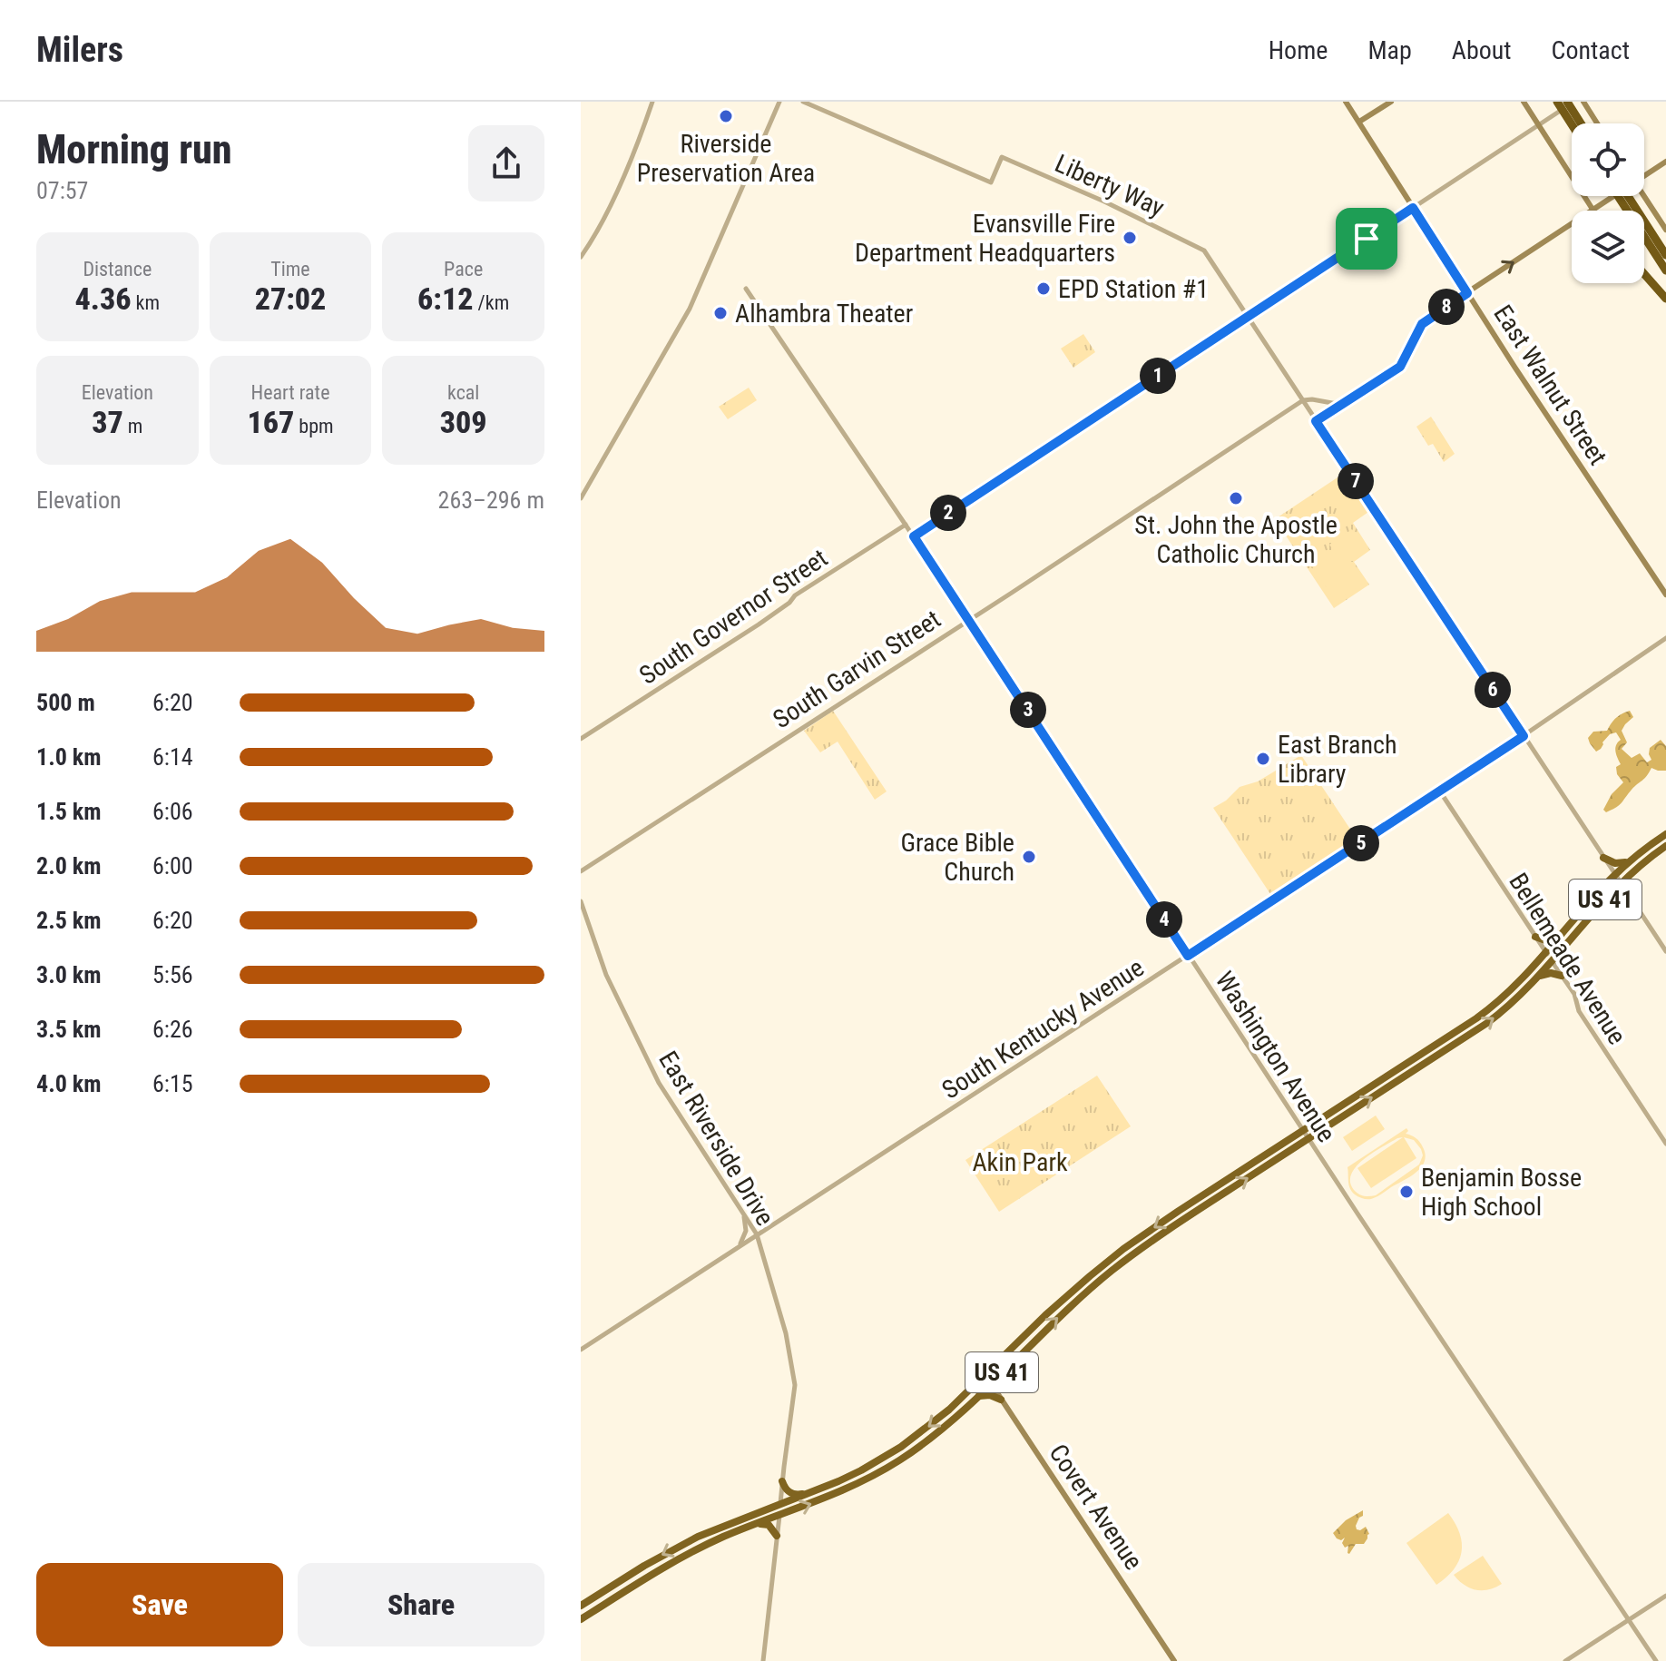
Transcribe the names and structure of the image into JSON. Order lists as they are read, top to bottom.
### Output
{
  "streets": {
    "highway": ["US 41"],
    "main road": ["East Walnut Street", "Covert Avenue"],
    "street": [
      "Liberty Way",
      "South Governor Street",
      "South Garvin Street",
      "Bellemeade Avenue",
      "South Kentucky Avenue",
      "Washington Avenue",
      "East Riverside Drive"
    ]
  },
  "crossings": [
    ["South Governor Street", "Washington Avenue"],
    ["South Garvin Street", "Washington Avenue"],
    ["US 41", "Bellemeade Avenue"],
    ["US 41", "Washington Avenue"],
    ["US 41", "East Riverside Drive"],
    ["US 41", "Covert Avenue"],
    ["Bellemeade Avenue", "South Kentucky Avenue"],
    ["South Kentucky Avenue", "Washington Avenue"],
    ["South Kentucky Avenue", "East Riverside Drive"]
  ],
  "parks": ["Akin Park"],
  "places": [
    "Riverside Preservation Area",
    "Evansville Fire Department Headquarters",
    "EPD Station #1",
    "Alhambra Theater",
    "St. John the Apostle Catholic Church",
    "East Branch Library",
    "Grace Bible Church",
    "Benjamin Bosse High School"
  ],
  "page": {
    "header": "Milers",
    "nav": [
      "Home",
      "Map",
      "About",
      "Contact"
    ],
    "heading": ["Morning run", "07:57"],
    "stats": [
      ["Distance", "4.36 km"],
      ["Time", "27:02"],
      ["Pace", "6:12 /km"],
      ["Elevation", "37 m"],
      ["Heart rate", "167 bpm"],
      ["kcal", "309"]
    ],
    "pins": [
      "8",
      "1",
      "7",
      "2",
      "6",
      "3",
      "5",
      "4"
    ],
    "chart": ["Elevation", "263–296 m"],
    "list": [
      {
        "name": "500 m",
        "note": "6:20"
      },
      {
        "name": "1.0 km",
        "note": "6:14"
      },
      {
        "name": "1.5 km",
        "note": "6:06"
      },
      {
        "name": "2.0 km",
        "note": "6:00"
      },
      {
        "name": "2.5 km",
        "note": "6:20"
      },
      {
        "name": "3.0 km",
        "note": "5:56"
      },
      {
        "name": "3.5 km",
        "note": "6:26"
      },
      {
        "name": "4.0 km",
        "note": "6:15"
      }
    ],
    "buttons": ["Save", "Share"]
  }
}
